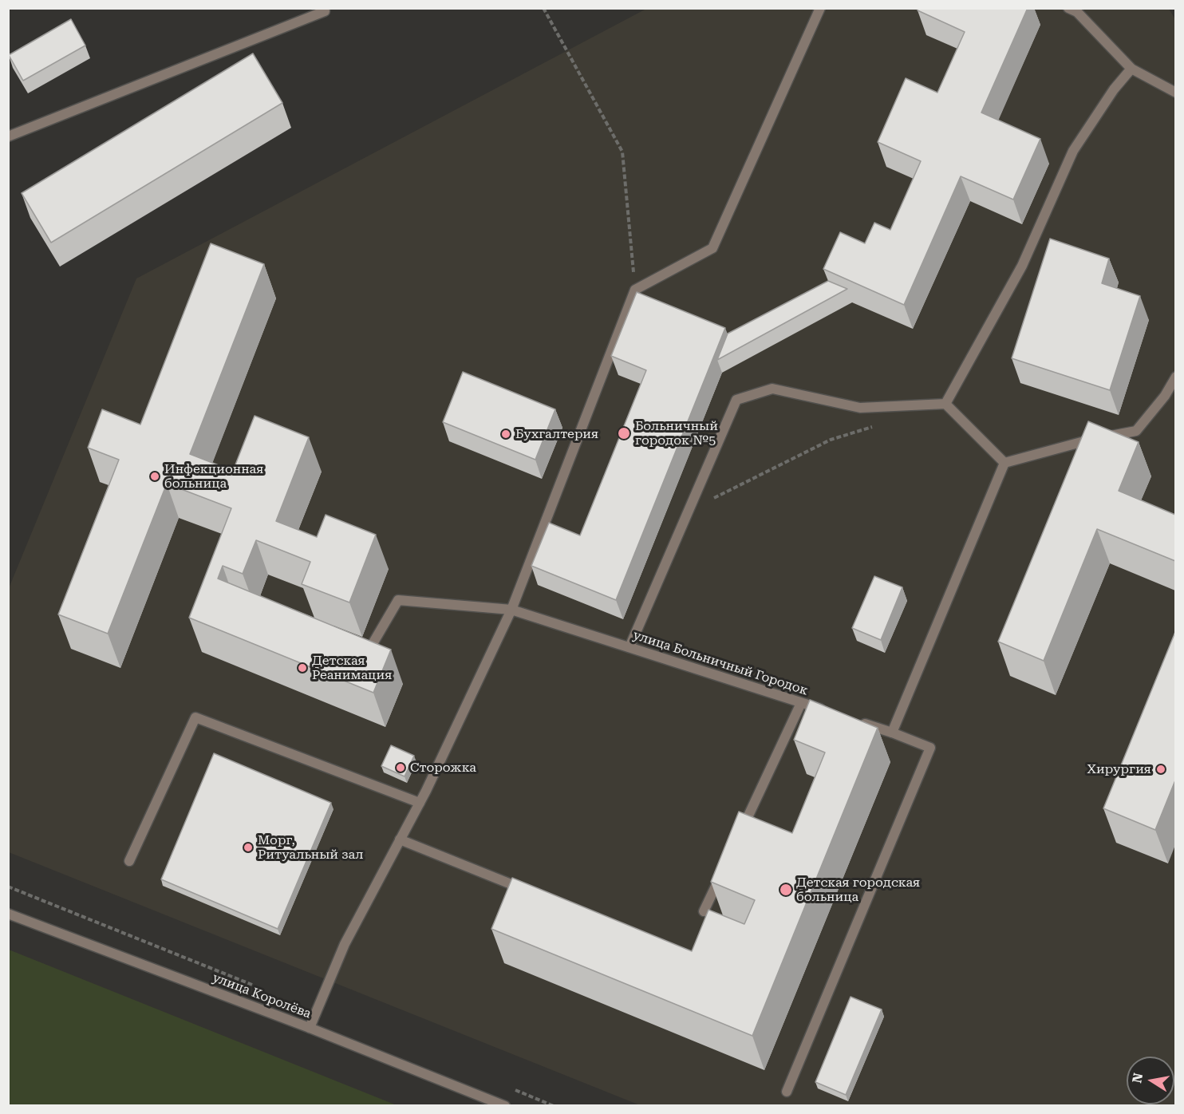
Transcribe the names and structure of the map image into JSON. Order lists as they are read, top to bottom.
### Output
{
  "streets": {
    "street": ["улица Больничный Городок", "улица Королёва"]
  },
  "places": [
    "Больничный городок №5",
    "Бухгалтерия",
    "Инфекционная больница",
    "Детская Реанимация",
    "Сторожка",
    "Хирургия",
    "Морг, Ритуальный зал",
    "Детская городская больница"
  ],
  "north": "left"
}
